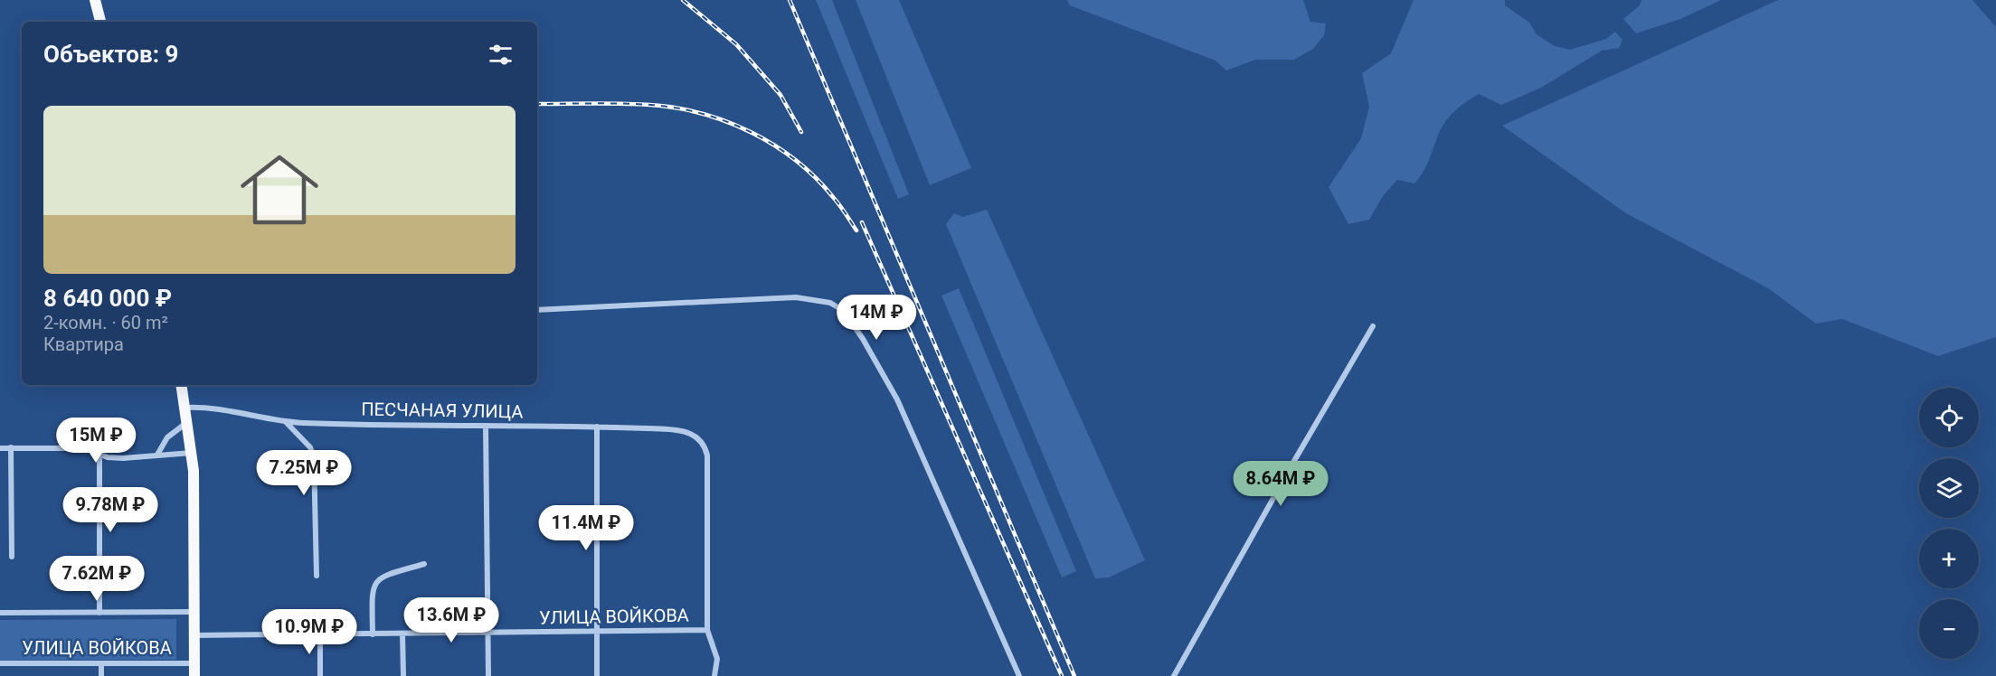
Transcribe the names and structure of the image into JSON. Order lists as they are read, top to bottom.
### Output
{
  "streets": {
    "street": ["ПЕСЧАНАЯ УЛИЦА", "УЛИЦА ВОЙКОВА"]
  },
  "crossings": [
    ["ПЕСЧАНАЯ УЛИЦА", "УЛИЦА ВОЙКОВА"]
  ],
  "page": {
    "heading": "Объектов: 9",
    "list": [
      {
        "name": "8 640 000 ₽",
        "note": "2-комн. · 60 m² · Квартира"
      }
    ],
    "price": [
      "14M ₽",
      "15M ₽",
      "7.25M ₽",
      "8.64M ₽",
      "9.78M ₽",
      "11.4M ₽",
      "7.62M ₽",
      "13.6M ₽",
      "10.9M ₽"
    ],
    "map_buttons": ["+", "−"]
  }
}
